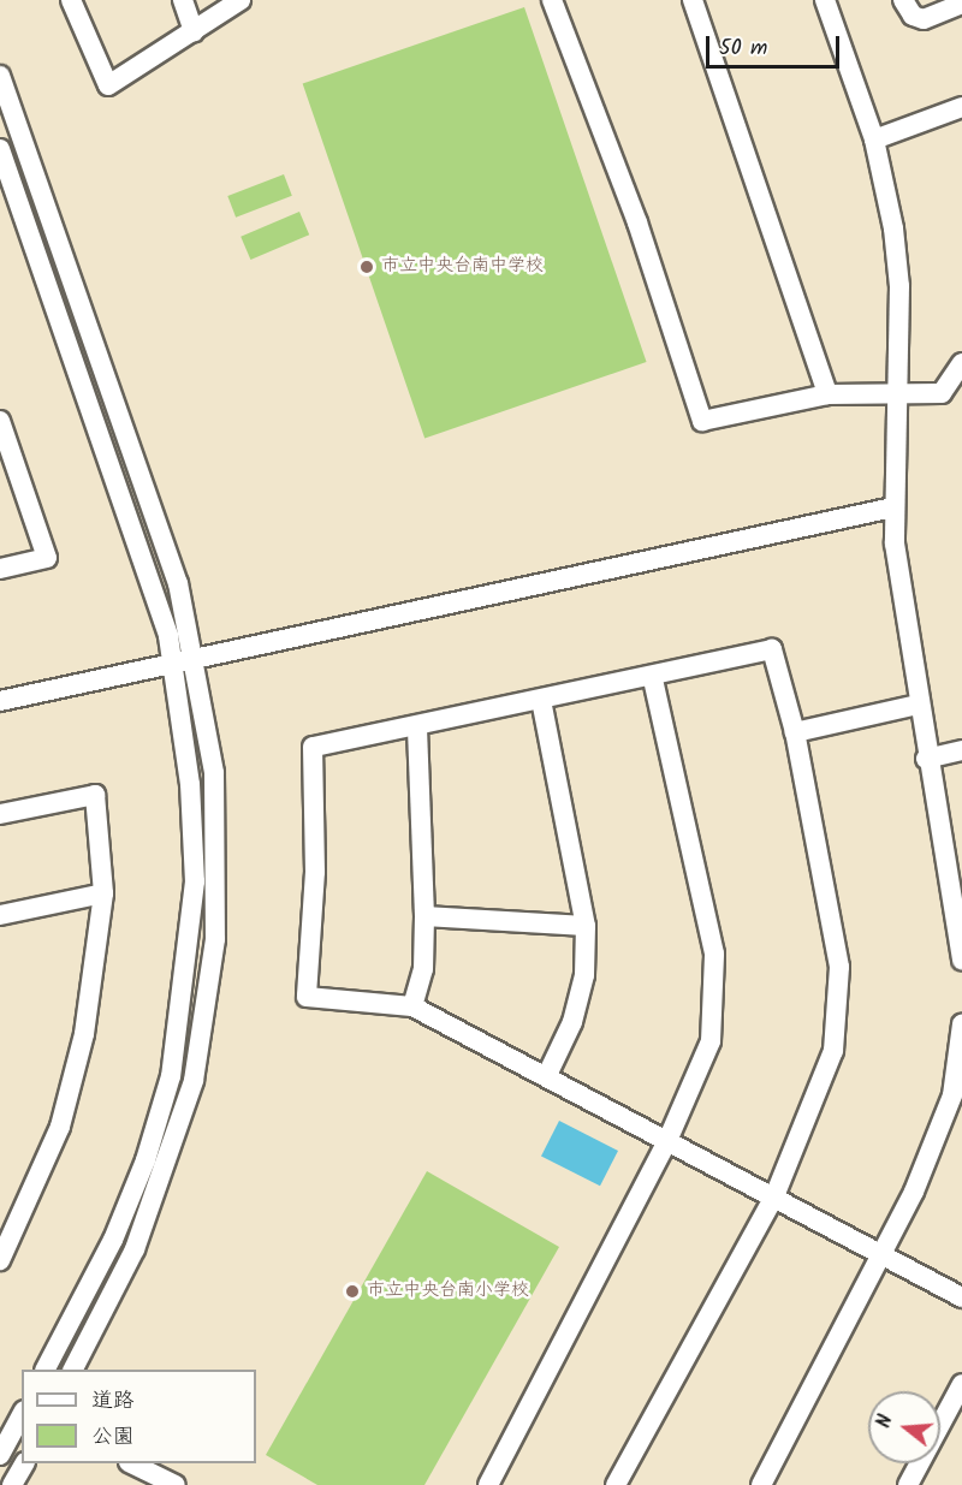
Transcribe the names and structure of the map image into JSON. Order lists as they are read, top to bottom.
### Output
{
  "places": ["市立中央台南中学校", "市立中央台南小学校"],
  "legend": ["道路", "公園"],
  "scale_bar": "50 m",
  "north": "left"
}
